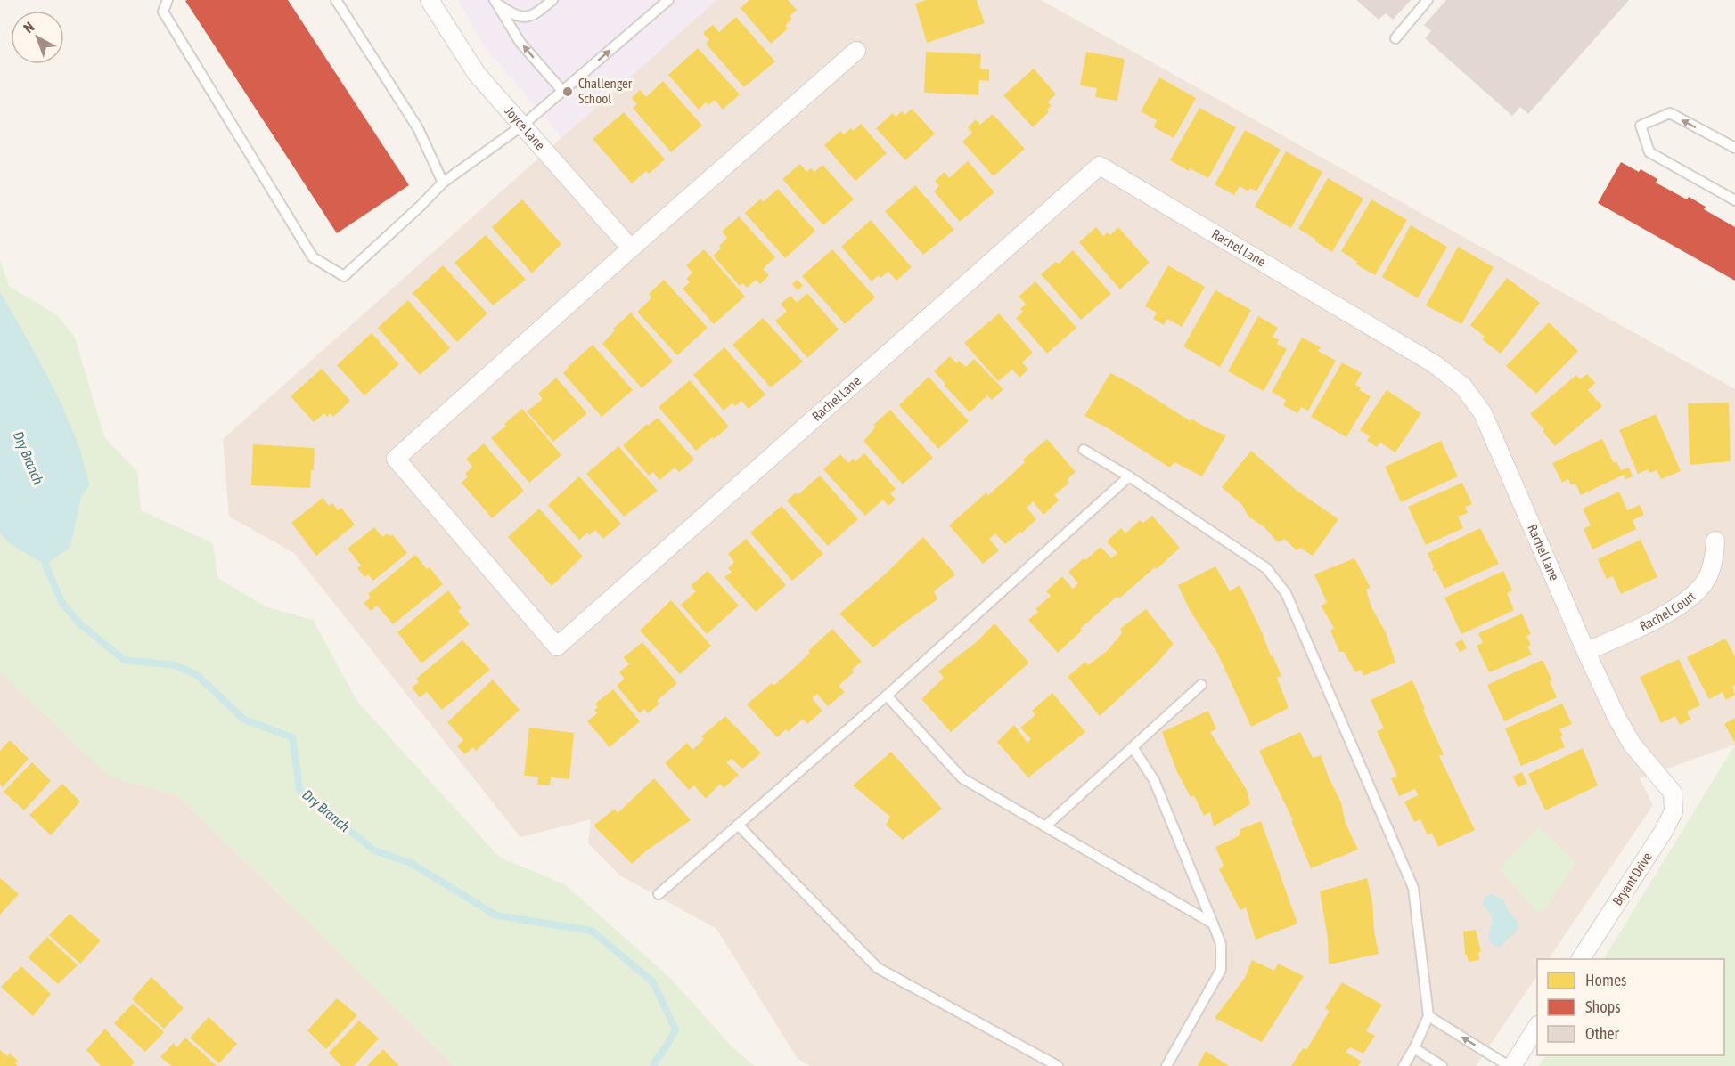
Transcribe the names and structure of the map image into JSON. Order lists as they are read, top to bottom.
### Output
{
  "streets": {
    "street": [
      "Joyce Lane",
      "Rachel Lane",
      "Rachel Court",
      "Bryant Drive"
    ]
  },
  "crossings": [
    ["Joyce Lane", "Rachel Lane"],
    ["Rachel Lane", "Rachel Court"],
    ["Rachel Lane", "Bryant Drive"]
  ],
  "water": ["Dry Branch"],
  "places": ["Challenger School"],
  "legend": ["Homes", "Shops", "Other"],
  "north": "top left"
}
